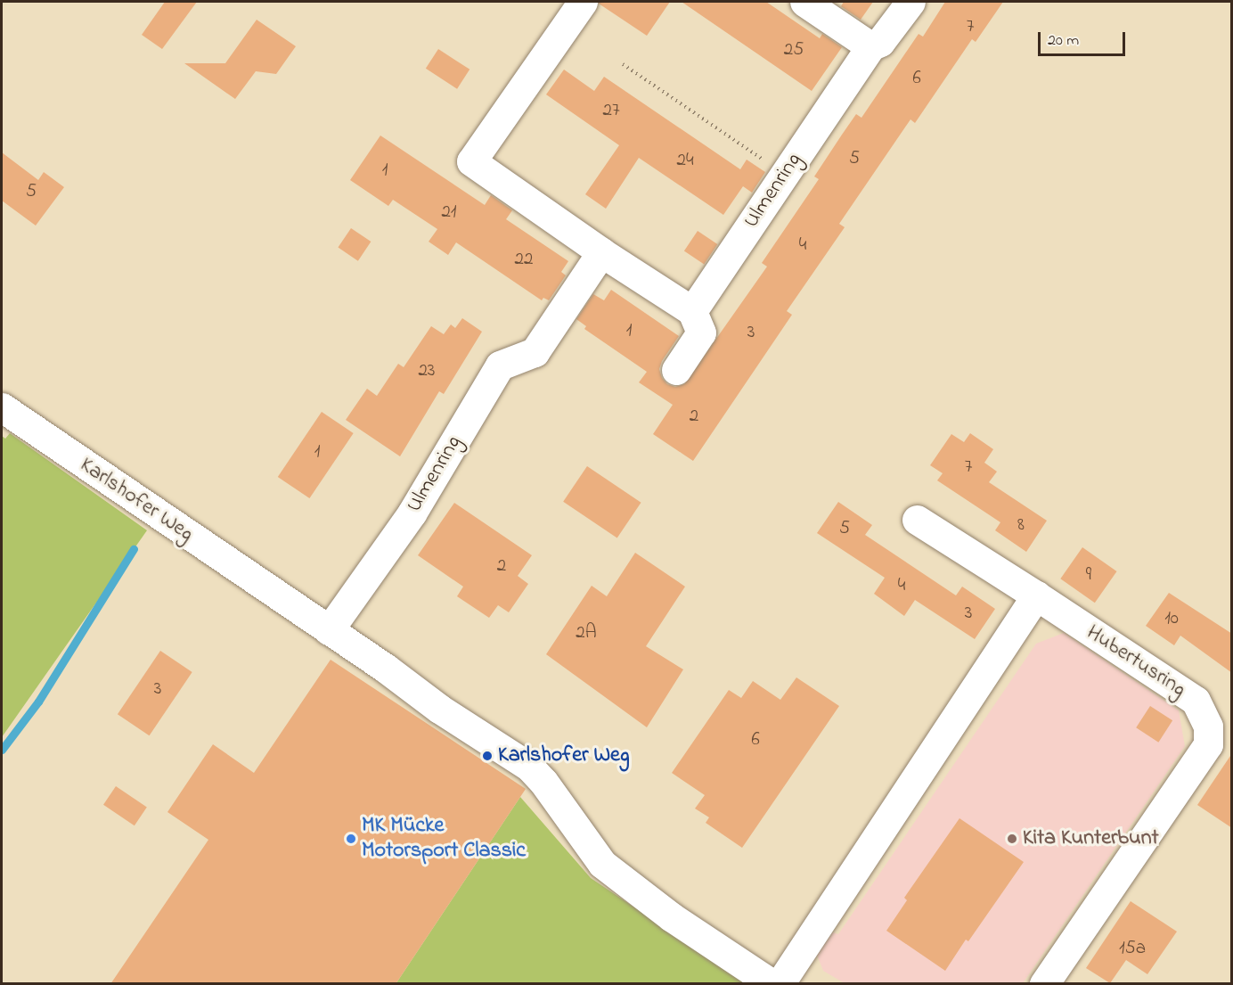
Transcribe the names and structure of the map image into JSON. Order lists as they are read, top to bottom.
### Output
{
  "streets": {
    "street": ["Ulmenring", "Karlshofer Weg", "Hubertusring"]
  },
  "crossings": [
    ["Ulmenring", "Karlshofer Weg"]
  ],
  "places": ["Karlshofer Weg", "MK Mücke Motorsport Classic", "Kita Kunterbunt"],
  "house_numbers": [
    "7",
    "25",
    "6",
    "27",
    "5",
    "24",
    "1",
    "5",
    "21",
    "4",
    "22",
    "1",
    "3",
    "23",
    "2",
    "1",
    "7",
    "8",
    "5",
    "2",
    "9",
    "4",
    "3",
    "10",
    "2A",
    "3",
    "6",
    "15a"
  ],
  "scale_bar": "20 m"
}
